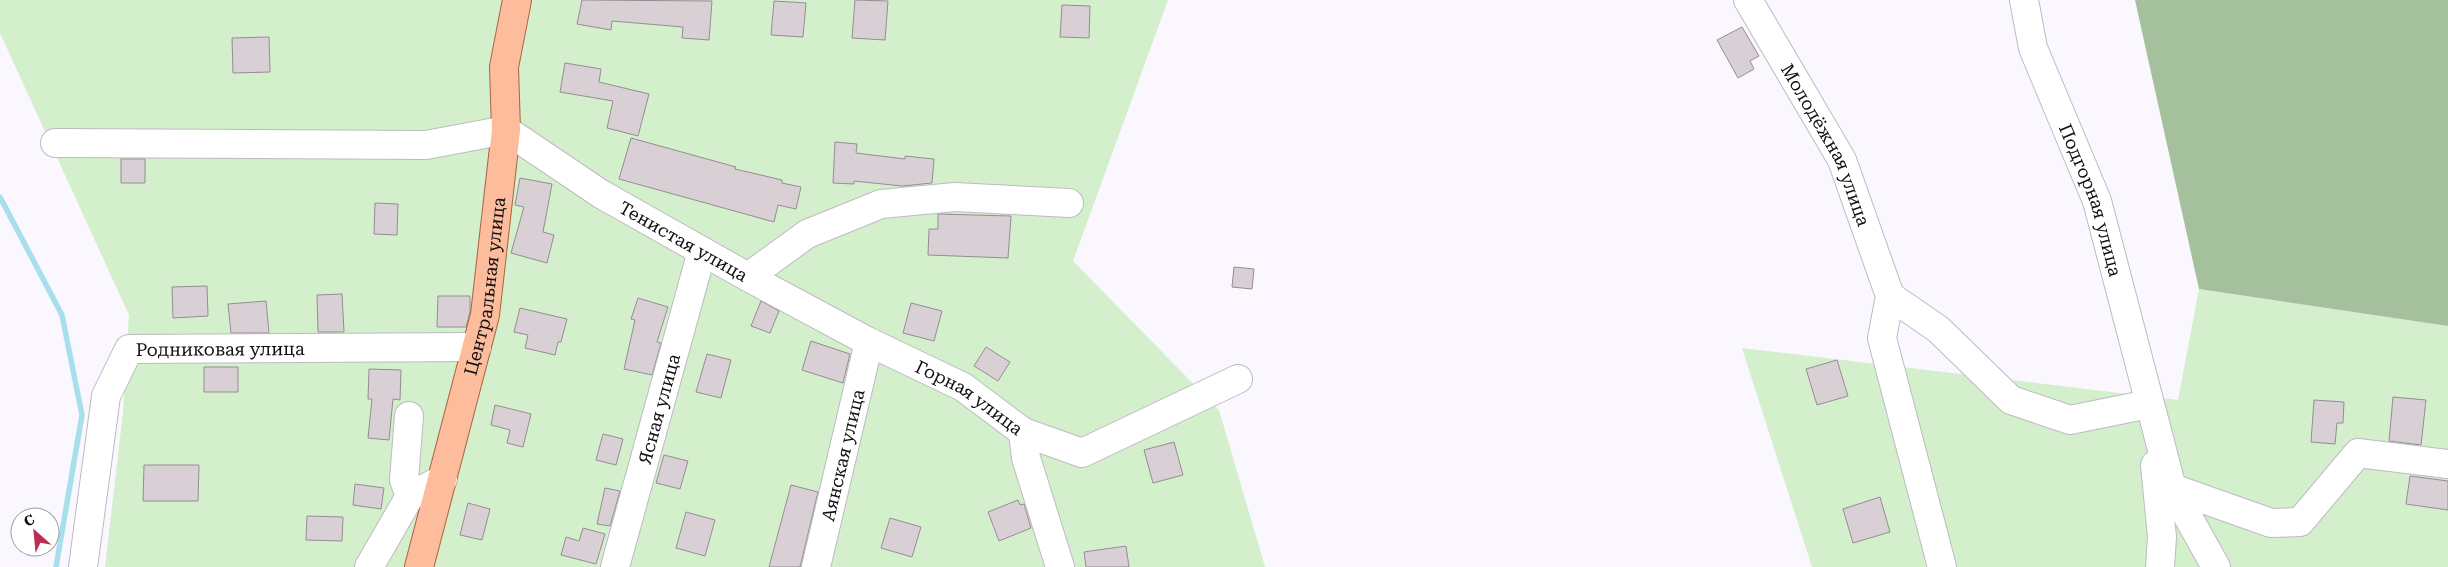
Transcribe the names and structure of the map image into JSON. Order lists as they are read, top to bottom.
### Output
{
  "streets": {
    "main road": ["Центральная улица"],
    "street": [
      "Молодёжная улица",
      "Подгорная улица",
      "Тенистая улица",
      "Родниковая улица",
      "Горная улица",
      "Ясная улица",
      "Аянская улица"
    ]
  },
  "crossings": [
    ["Тенистая улица", "Центральная улица"],
    ["Тенистая улица", "Горная улица"],
    ["Тенистая улица", "Ясная улица"],
    ["Тенистая улица", "Аянская улица"],
    ["Центральная улица", "Родниковая улица"],
    ["Горная улица", "Аянская улица"]
  ],
  "north": "top left"
}
